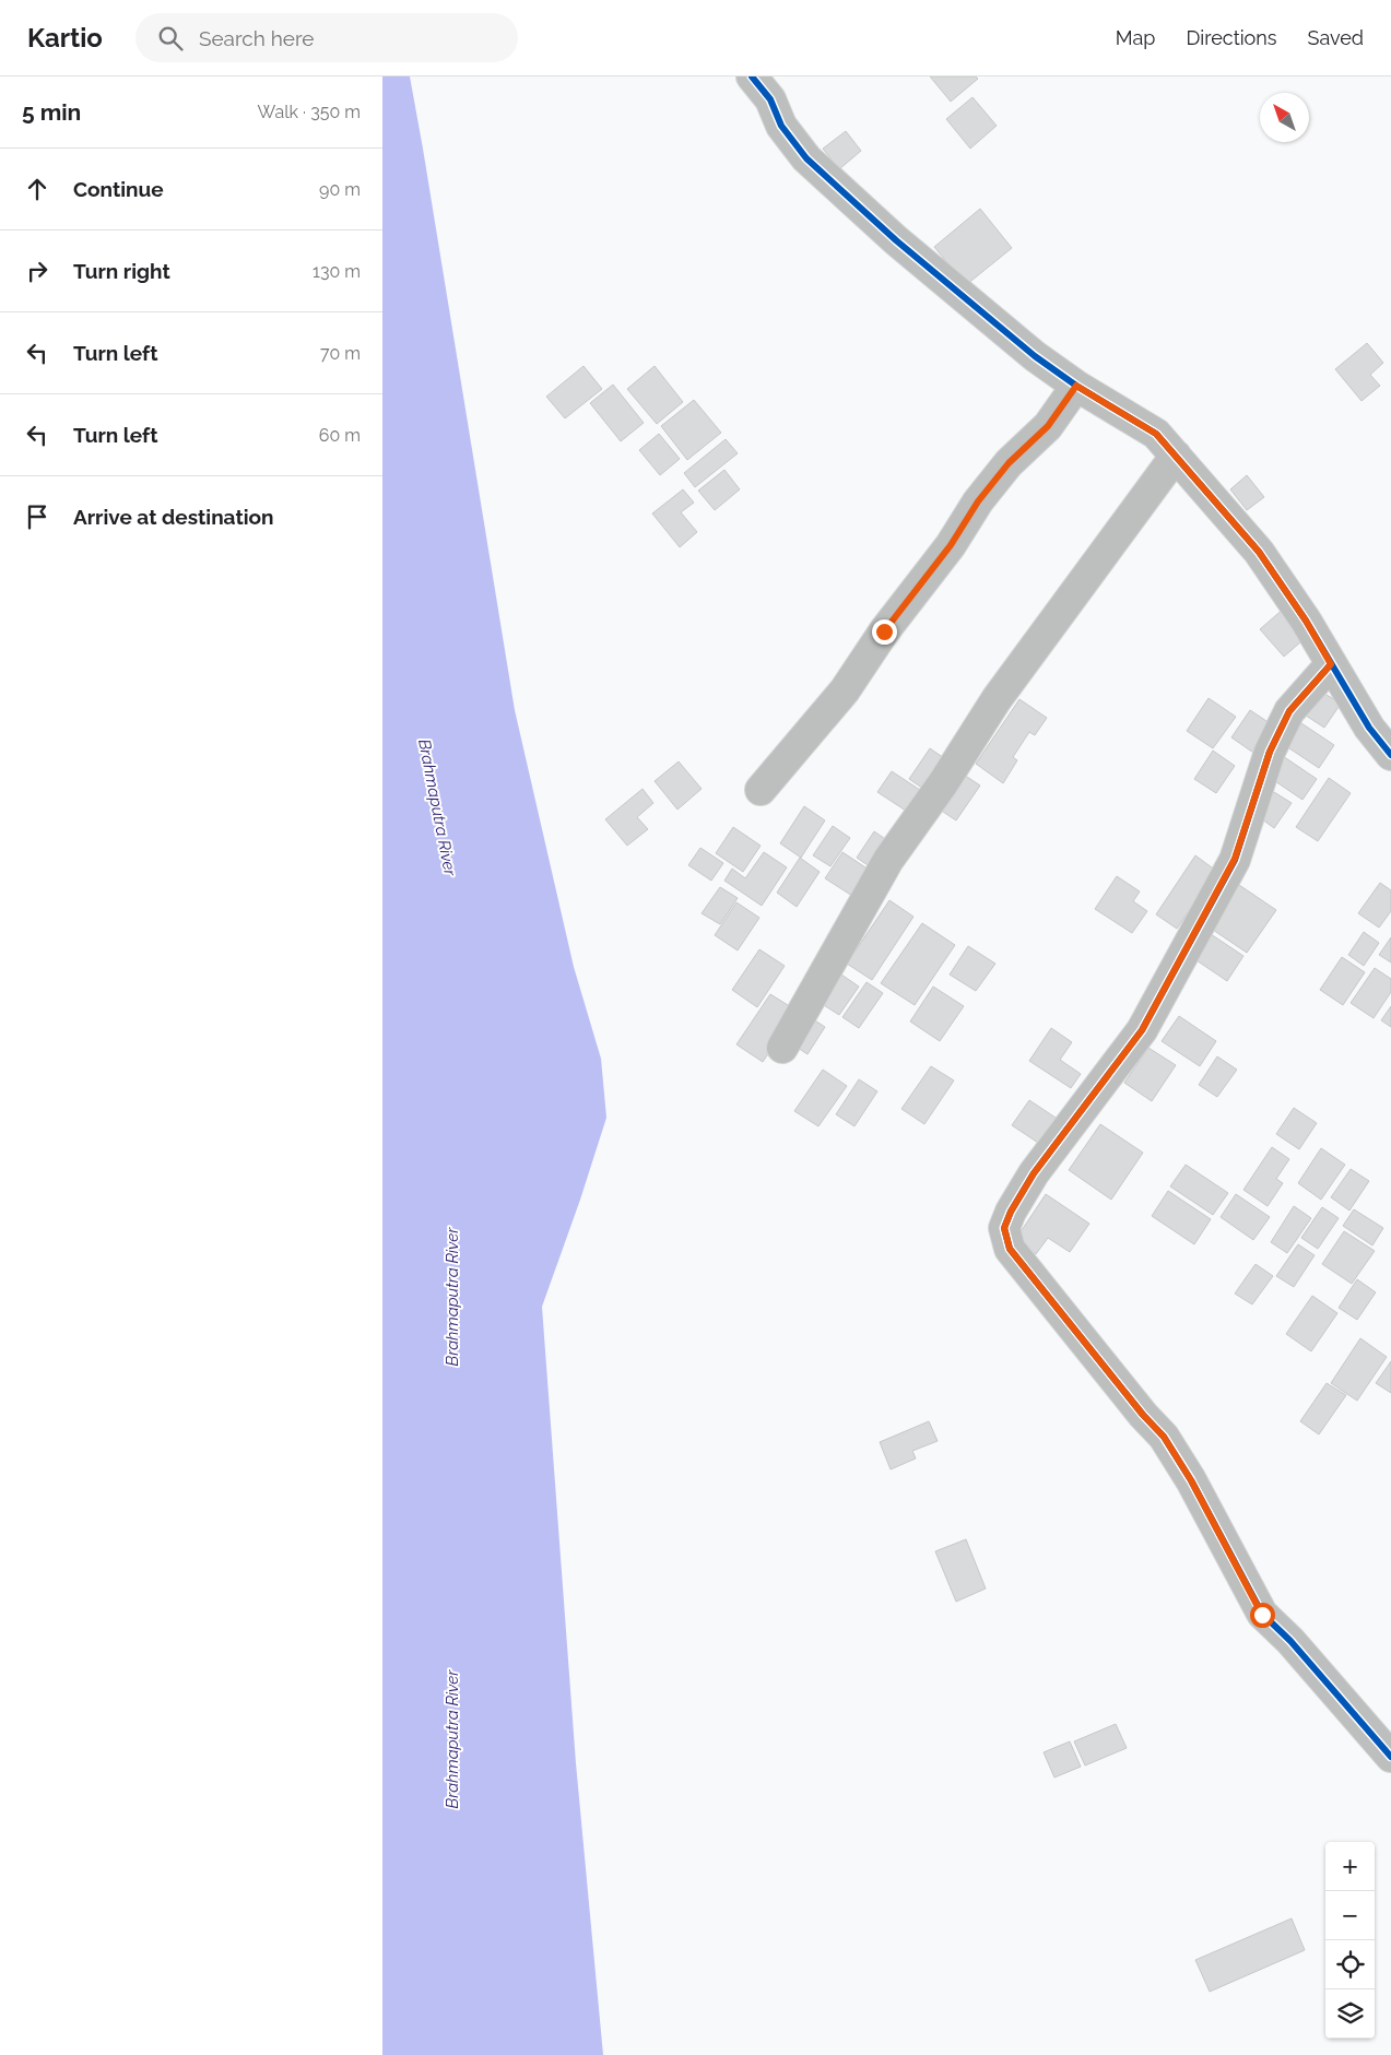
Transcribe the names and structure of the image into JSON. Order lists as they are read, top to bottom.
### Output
{
  "water": ["Brahmaputra River"],
  "north": "top left",
  "page": {
    "header": "Kartio",
    "search": "Search here",
    "nav": ["Map", "Directions", "Saved"],
    "heading": ["5 min", "Walk · 350 m"],
    "list": [
      ["Continue", "90 m"],
      ["Turn right", "130 m"],
      ["Turn left", "70 m"],
      ["Turn left", "60 m"],
      "Arrive at destination"
    ],
    "map_buttons": ["+", "−"]
  }
}
